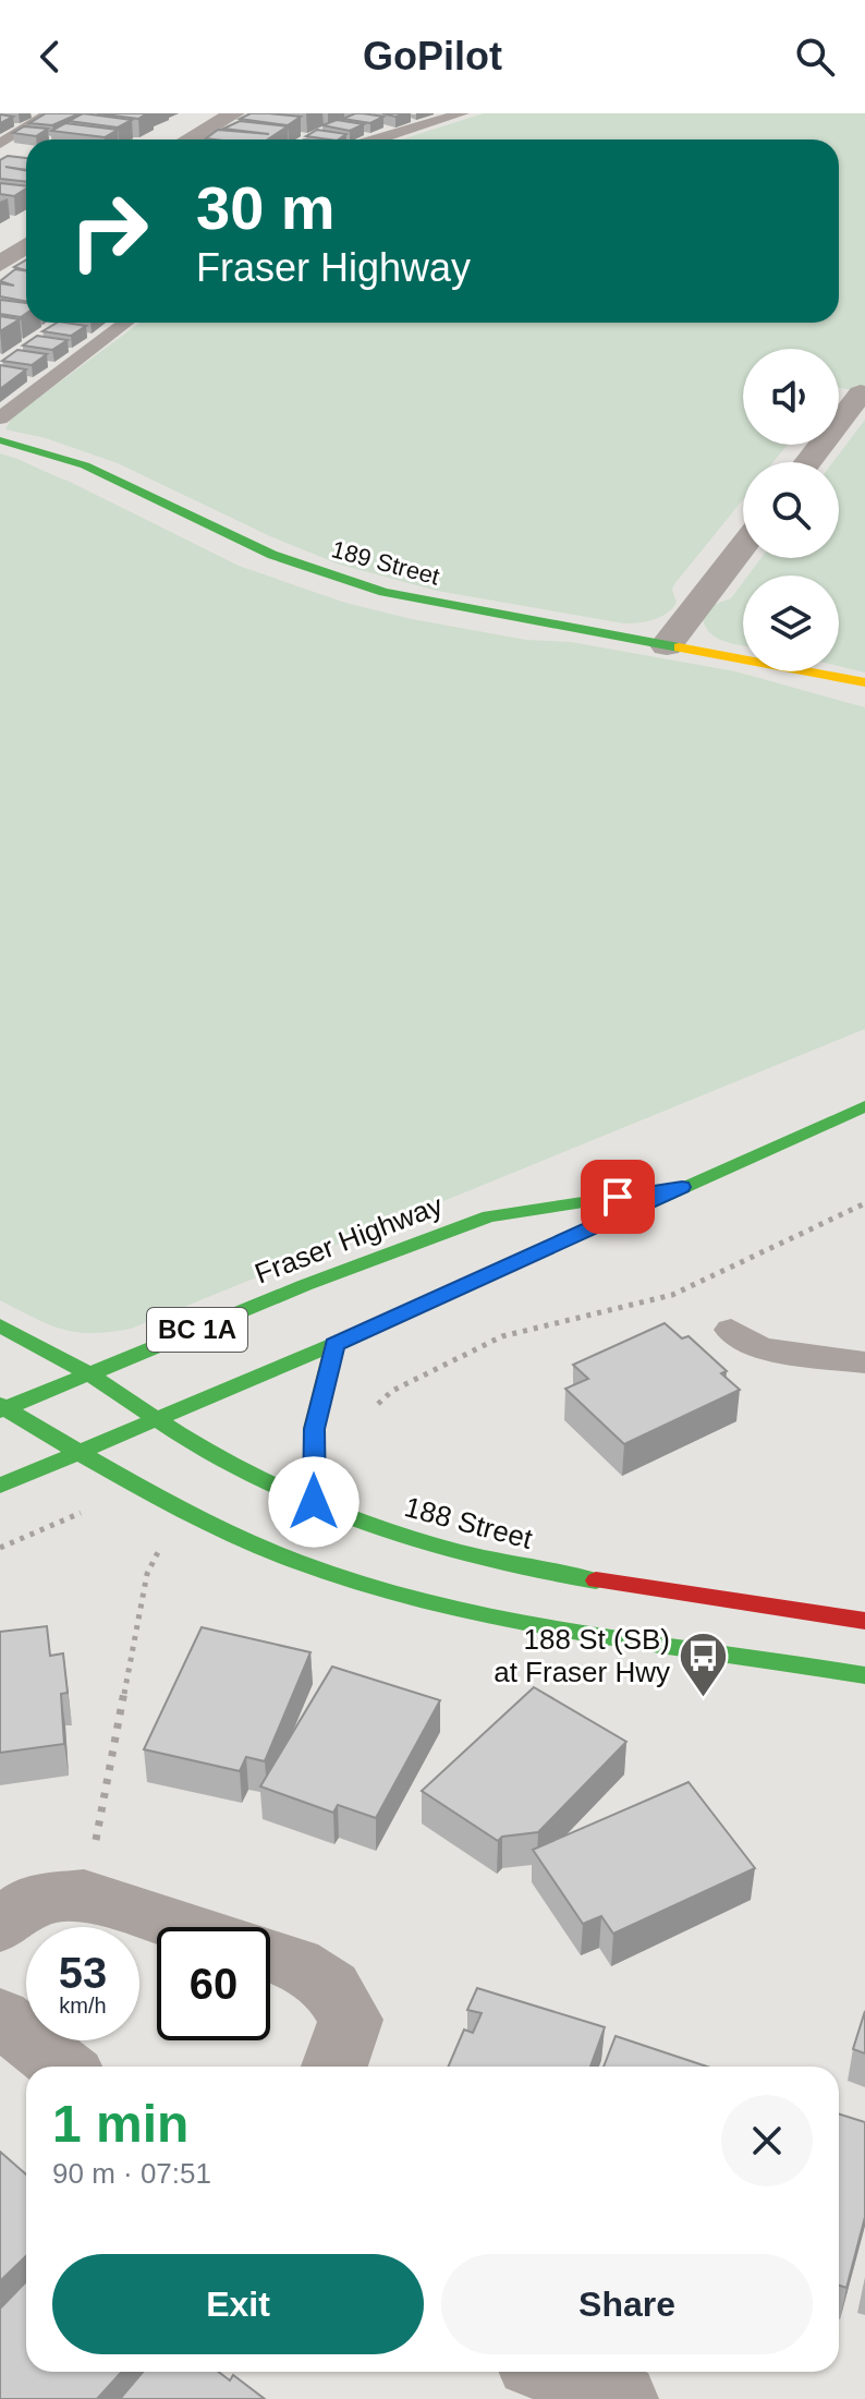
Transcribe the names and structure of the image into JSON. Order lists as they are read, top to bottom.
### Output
{
  "streets": {
    "street": [
      "189 Street",
      "Fraser Highway",
      "BC 1A",
      "188 Street"
    ]
  },
  "crossings": [
    ["Fraser Highway", "188 Street"]
  ],
  "places": {
    "bus stop": ["188 St (SB) at Fraser Hwy"]
  },
  "page": {
    "header": "GoPilot",
    "turn": ["30 m", "Fraser Highway"],
    "speed": "53 km/h",
    "limit": "60",
    "heading": ["1 min", "90 m · 07:51"],
    "buttons": ["Exit", "Share"]
  }
}
